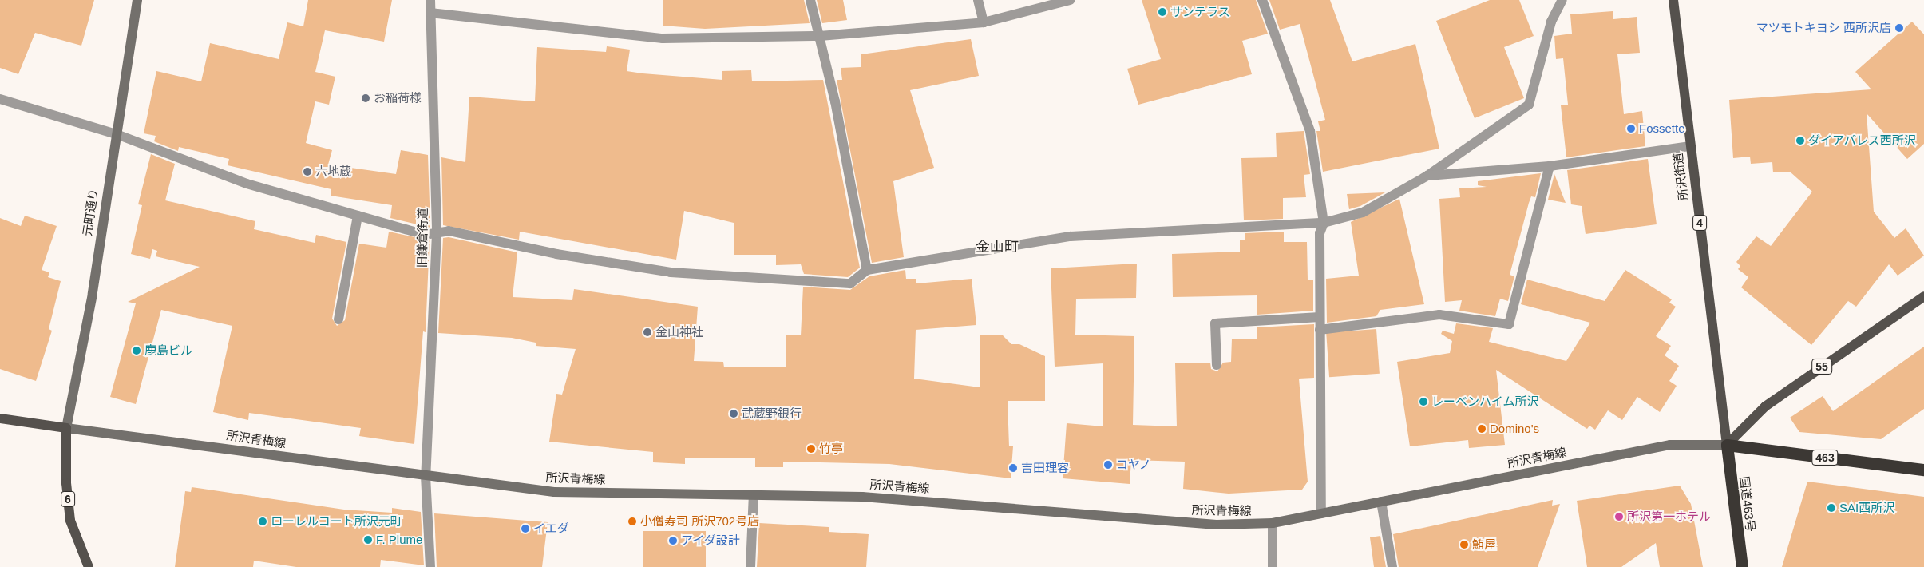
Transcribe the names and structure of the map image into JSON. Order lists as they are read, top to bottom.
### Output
{
  "streets": {
    "highway": ["463", "国道463号"],
    "main road": [
      "所沢街道",
      "元町通り",
      "4",
      "55",
      "所沢青梅線",
      "6"
    ],
    "street": ["旧鎌倉街道"]
  },
  "crossings": [
    ["所沢街道", "55"],
    ["所沢街道", "所沢青梅線"],
    ["所沢街道", "463"],
    ["所沢街道", "国道463号"],
    ["元町通り", "所沢青梅線"],
    ["元町通り", "6"],
    ["旧鎌倉街道", "所沢青梅線"],
    ["55", "所沢青梅線"],
    ["55", "463"],
    ["55", "国道463号"],
    ["所沢青梅線", "463"],
    ["所沢青梅線", "6"],
    ["所沢青梅線", "国道463号"],
    ["463", "国道463号"]
  ],
  "districts": ["金山町"],
  "places": [
    "サンテラス",
    "マツモトキヨシ 西所沢店",
    "お稲荷様",
    "Fossette",
    "ダイアパレス西所沢",
    "六地蔵",
    "金山神社",
    "鹿島ビル",
    "レーベンハイム所沢",
    "武蔵野銀行",
    "Domino's",
    "竹亭",
    "コヤノ",
    "吉田理容",
    "SAI西所沢",
    "所沢第一ホテル",
    "ローレルコート所沢元町",
    "小僧寿司 所沢702号店",
    "イエダ",
    "F. Plume",
    "アイダ設計",
    "鮪屋"
  ]
}
